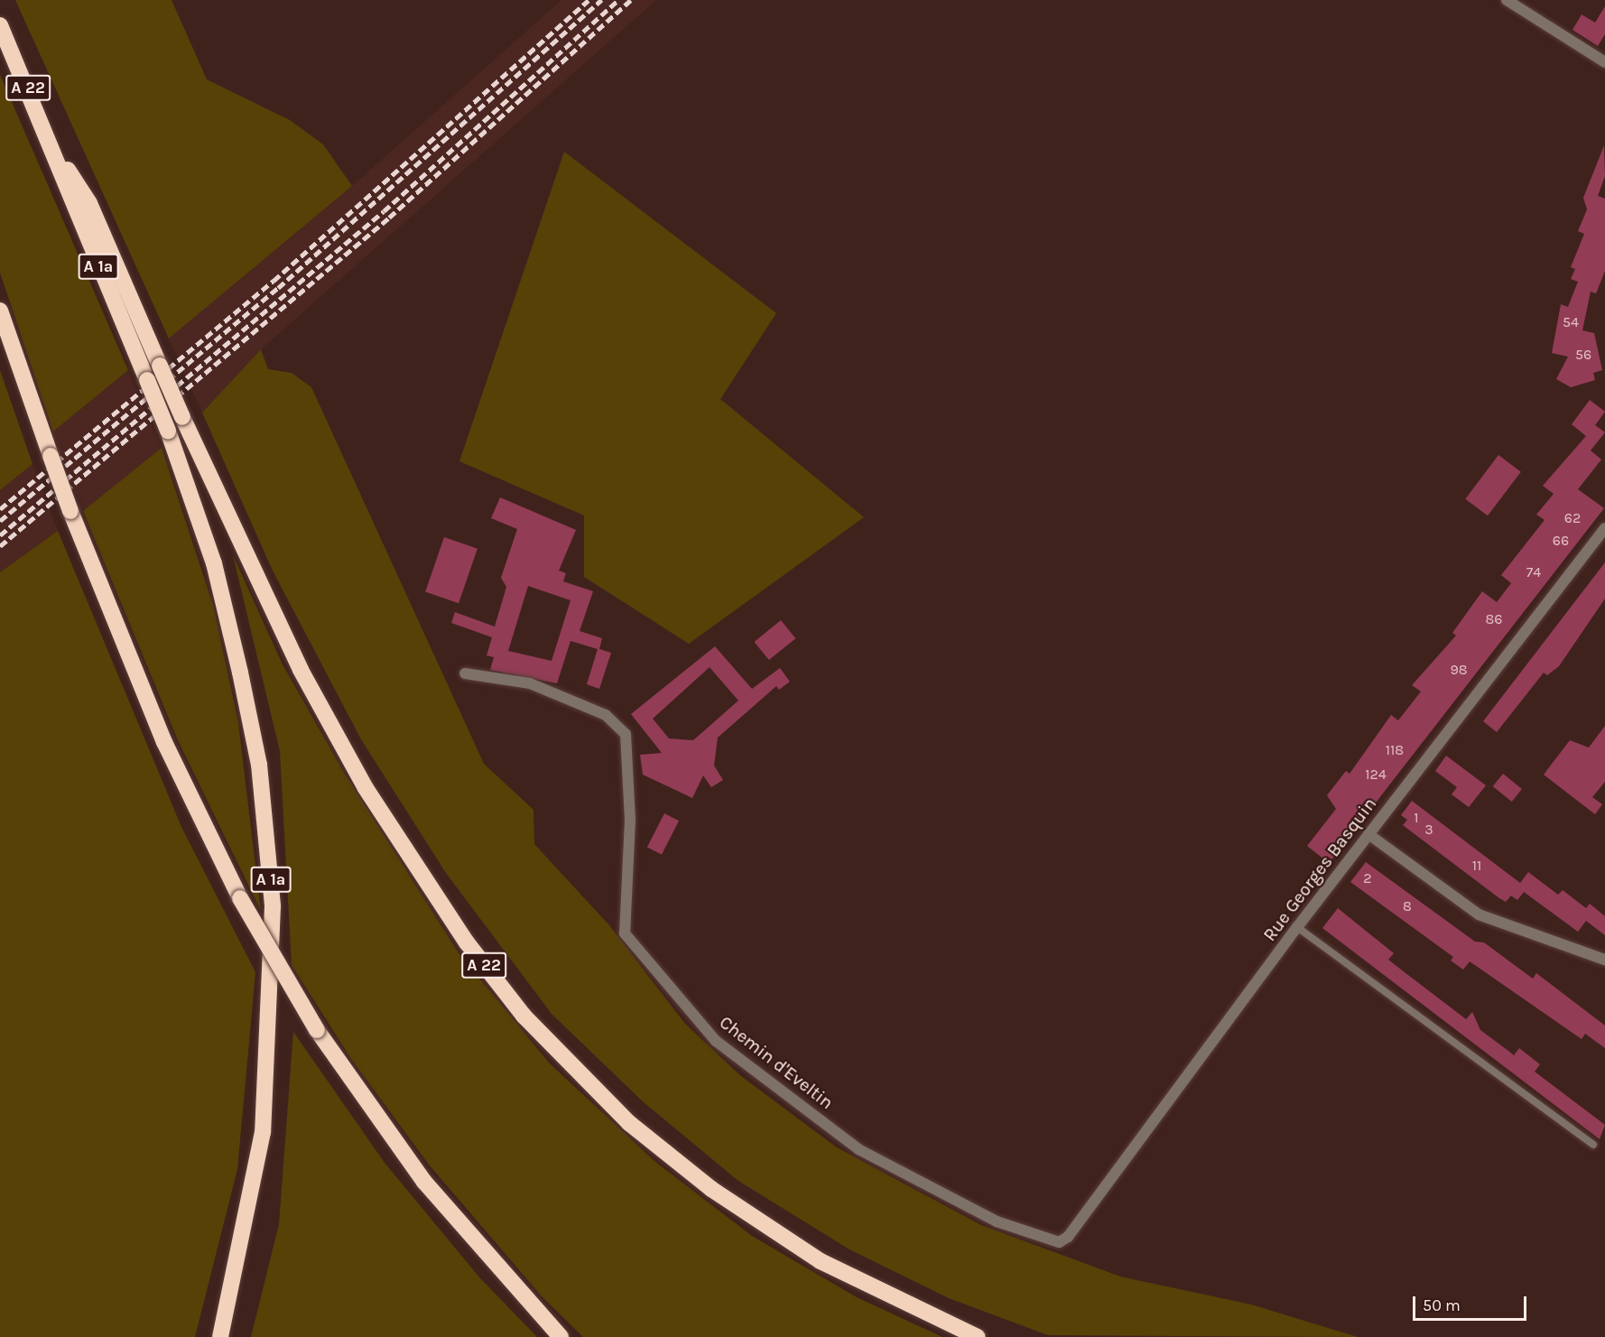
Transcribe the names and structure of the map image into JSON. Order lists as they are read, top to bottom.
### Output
{
  "streets": {
    "highway": ["A 22", "A 1a"],
    "street": ["Rue Georges Basquin", "Chemin d'Eveltin"]
  },
  "crossings": [
    ["A 22", "A 1a"],
    ["Rue Georges Basquin", "Chemin d'Eveltin"]
  ],
  "house_numbers": [
    "54",
    "56",
    "62",
    "66",
    "74",
    "86",
    "98",
    "118",
    "124",
    "1",
    "3",
    "11",
    "2",
    "8"
  ],
  "scale_bar": "50 m"
}
